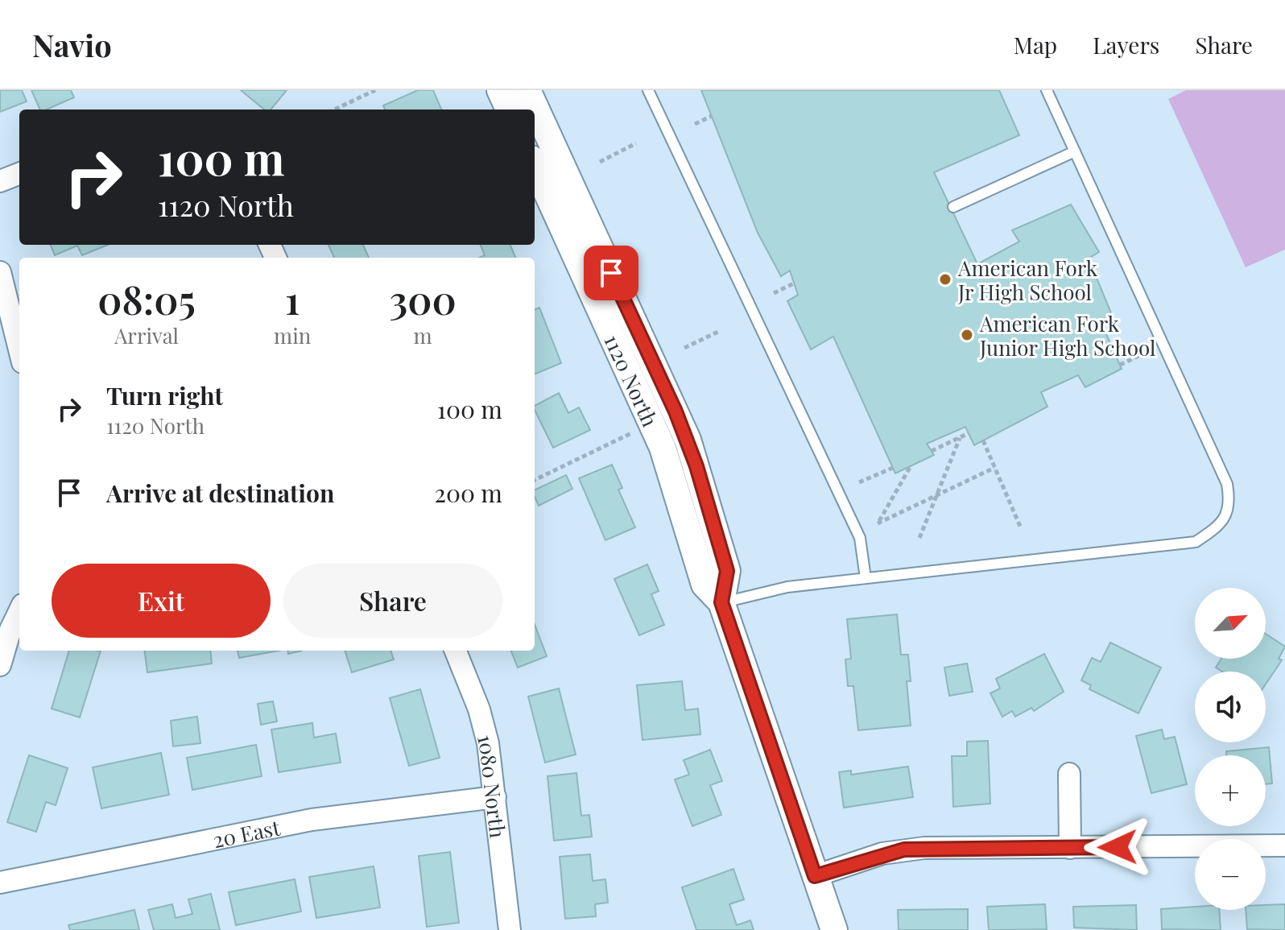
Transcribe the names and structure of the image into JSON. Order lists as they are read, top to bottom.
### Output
{
  "streets": {
    "street": ["1120 North", "1080 North", "20 East"]
  },
  "crossings": [
    ["1080 North", "20 East"]
  ],
  "places": ["American Fork Jr High School", "American Fork Junior High School"],
  "north": "top right",
  "page": {
    "header": "Navio",
    "nav": ["Map", "Layers", "Share"],
    "turn": ["100 m", "1120 North"],
    "eta": [
      "08:05",
      "Arrival",
      "1",
      "min",
      "300",
      "m"
    ],
    "list": [
      {
        "name": "Turn right",
        "note": "1120 North",
        "value": "100 m"
      },
      {
        "name": "Arrive at destination",
        "value": "200 m"
      }
    ],
    "buttons": ["Exit", "Share"],
    "map_buttons": ["+", "−"]
  }
}
